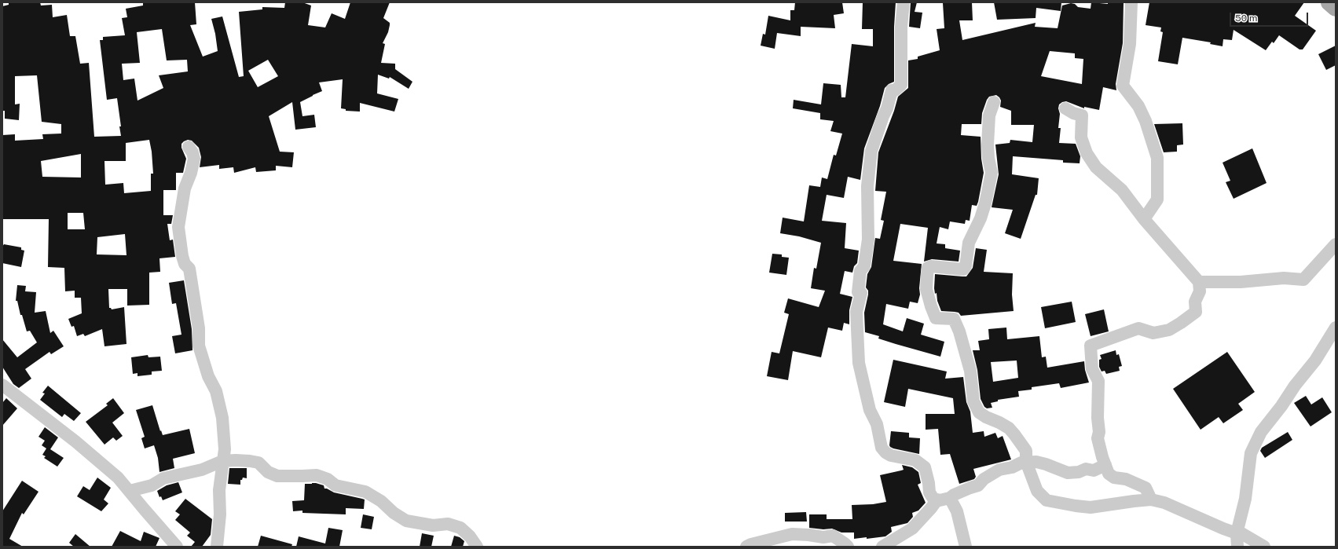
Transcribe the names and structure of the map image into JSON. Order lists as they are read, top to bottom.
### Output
{
  "scale_bar": "50 m"
}
